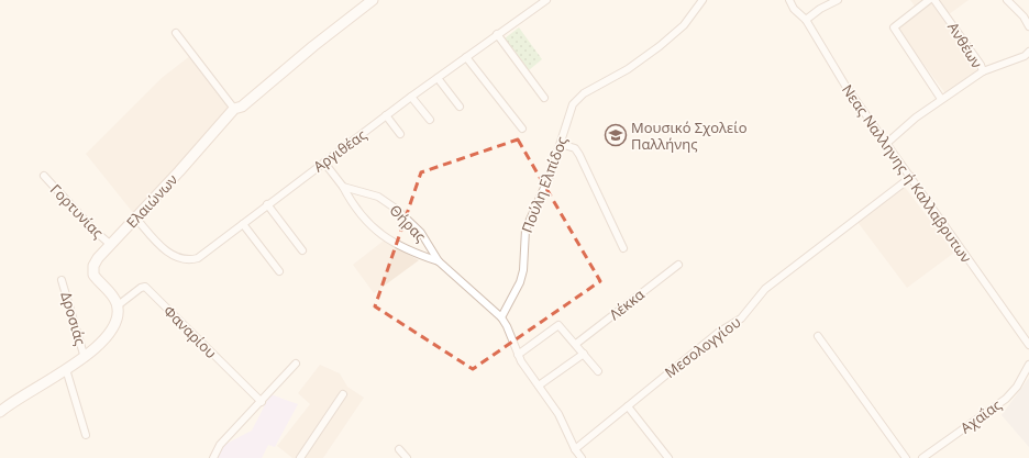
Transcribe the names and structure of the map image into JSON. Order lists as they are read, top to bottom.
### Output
{
  "streets": {
    "main road": ["Ελαιώνων"],
    "street": [
      "Ανθέων",
      "Αργιθέας",
      "Νεας Nαλληνης ή Καλλαβρυτων",
      "Πούλη Ελπίδος",
      "Γορτυνίας",
      "Θήρας",
      "Λέκκα",
      "Δροσιάς",
      "Φαναρίου",
      "Μεσολογγίου",
      "Αχαΐας"
    ]
  },
  "crossings": [
    ["Ανθέων", "Νεας Nαλληνης ή Καλλαβρυτων"],
    ["Αργιθέας", "Ελαιώνων"],
    ["Αργιθέας", "Θήρας"],
    ["Νεας Nαλληνης ή Καλλαβρυτων", "Μεσολογγίου"],
    ["Πούλη Ελπίδος", "Θήρας"],
    ["Ελαιώνων", "Γορτυνίας"],
    ["Ελαιώνων", "Φαναρίου"]
  ],
  "places": {
    "school or university": ["Μουσικό Σχολείο Παλλήνης"]
  }
}
